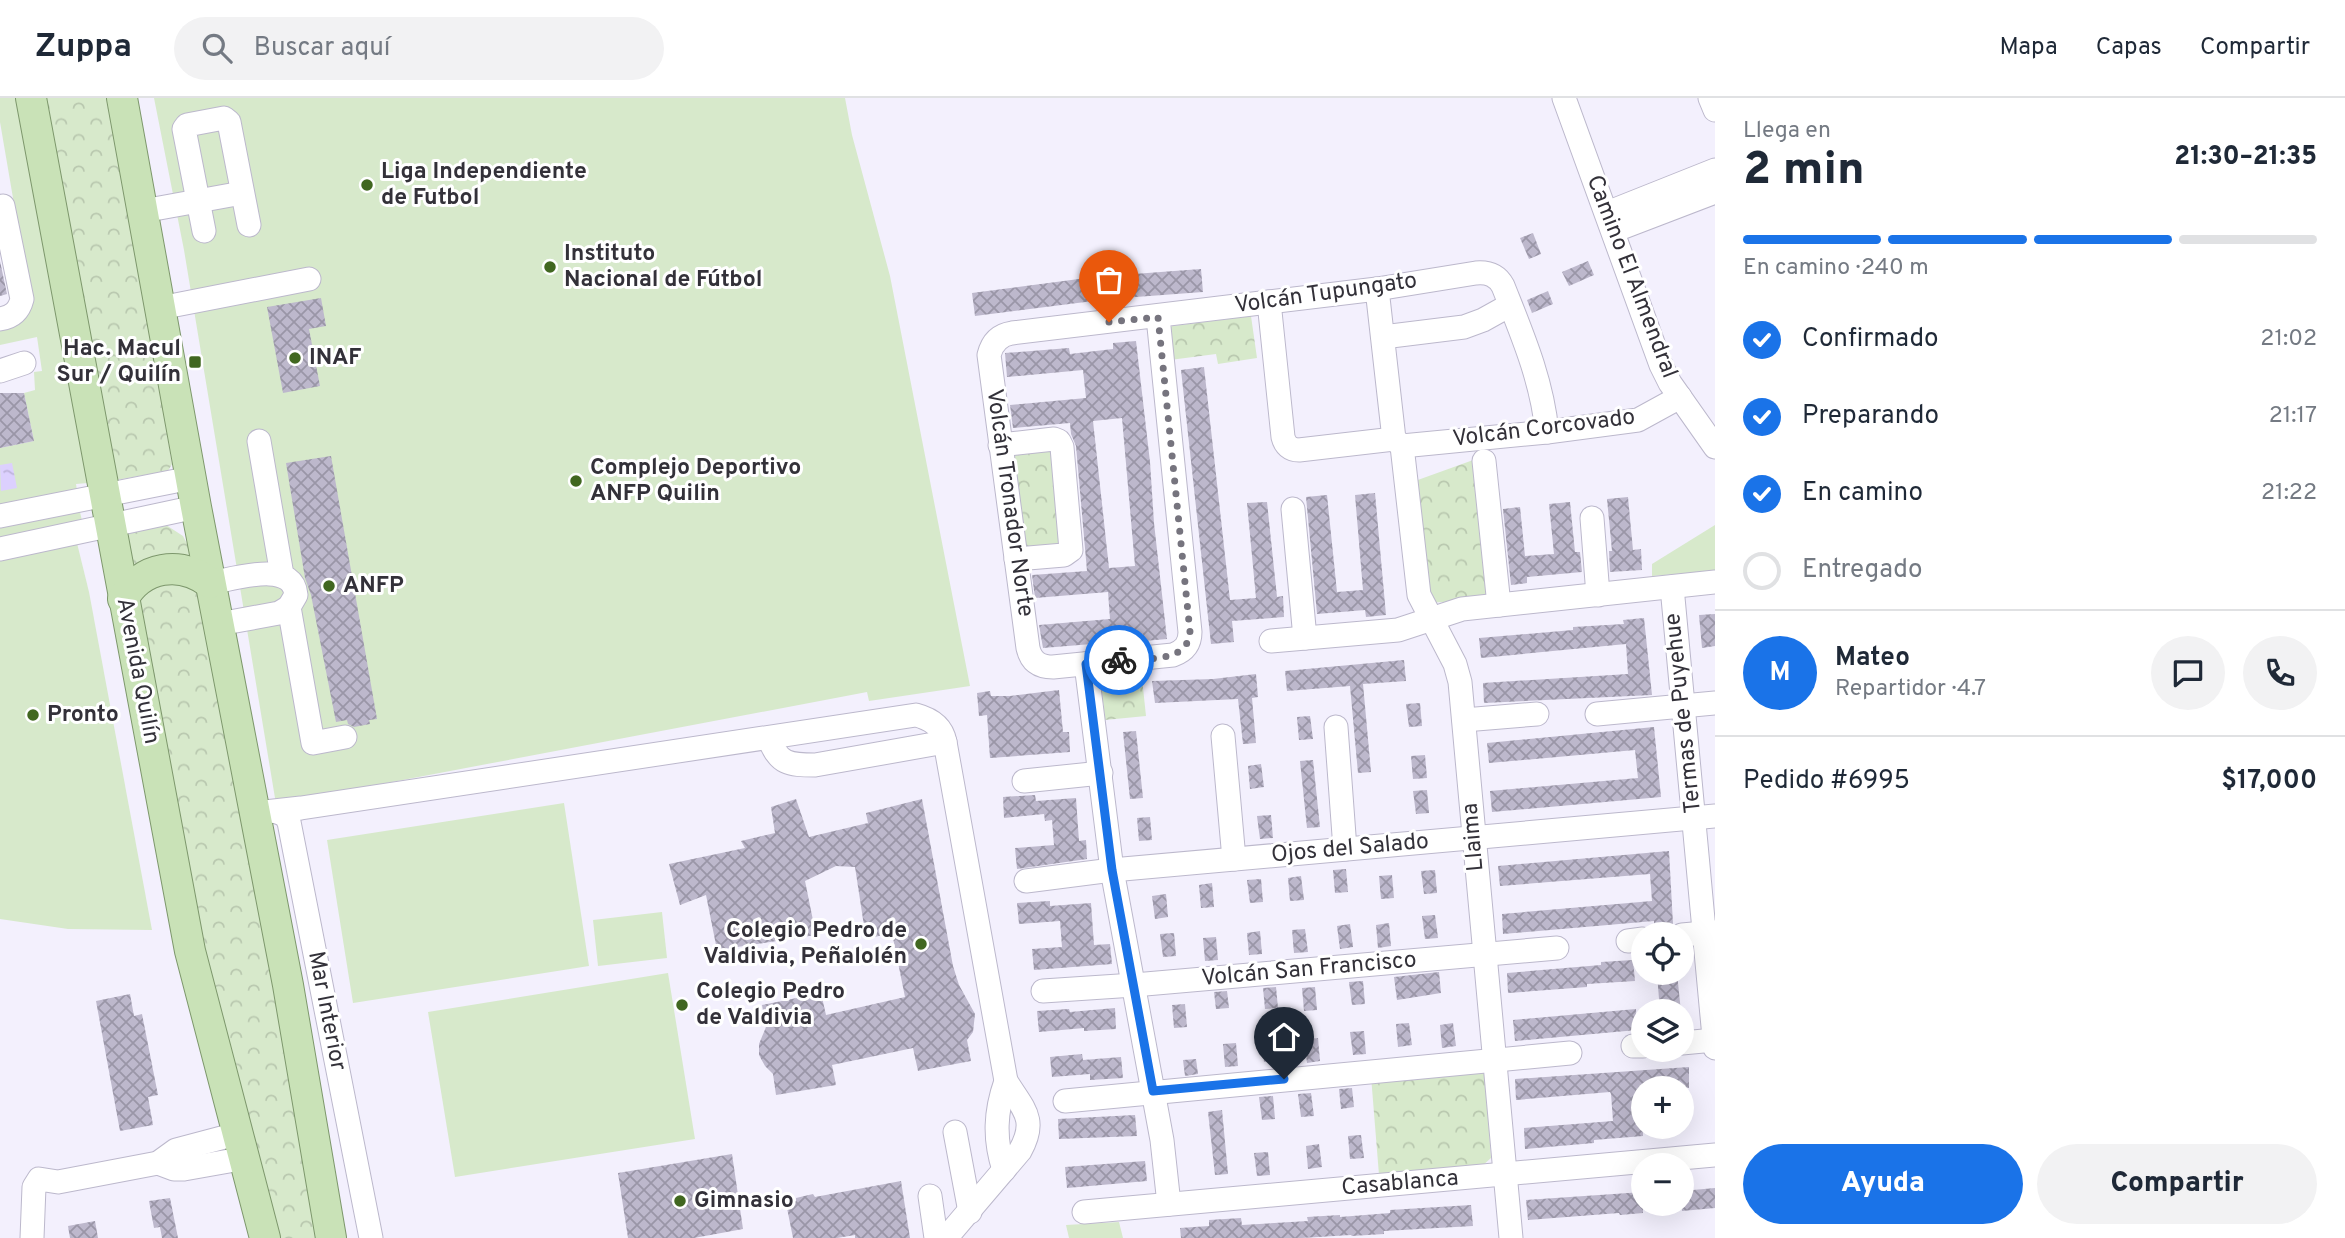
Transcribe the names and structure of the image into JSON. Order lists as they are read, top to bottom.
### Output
{
  "streets": {
    "main road": ["Avenida Quilín"],
    "street": [
      "Camino El Almendral",
      "Volcán Tupungato",
      "Volcán Corcovado",
      "Volcán Tronador Norte",
      "Termas de Puyehue",
      "Llaima",
      "Ojos del Salado",
      "Volcán San Francisco",
      "Mar Interior",
      "Casablanca"
    ]
  },
  "crossings": [
    ["Camino El Almendral", "Volcán Corcovado"],
    ["Volcán Tupungato", "Volcán Corcovado"],
    ["Volcán Tupungato", "Volcán Tronador Norte"],
    ["Volcán Tupungato", "Llaima"],
    ["Volcán Corcovado", "Llaima"],
    ["Termas de Puyehue", "Ojos del Salado"],
    ["Llaima", "Ojos del Salado"],
    ["Llaima", "Volcán San Francisco"],
    ["Llaima", "Casablanca"]
  ],
  "places": {
    "other": [
      "Liga Independiente de Futbol",
      "Instituto Nacional de Fútbol",
      "INAF",
      "Complejo Deportivo ANFP Quilin",
      "ANFP",
      "Pronto",
      "Colegio Pedro de Valdivia, Peñalolén",
      "Colegio Pedro de Valdivia",
      "Gimnasio"
    ],
    "transit": ["Hac. Macul Sur / Quilín"]
  },
  "page": {
    "header": "Zuppa",
    "search": "Buscar aquí",
    "nav": ["Mapa", "Capas", "Compartir"],
    "heading": ["2 min", "Llega en", "21:30–21:35"],
    "panel": [
      "Mateo",
      "Repartidor · 4.7",
      "Pedido #6995",
      "$17,000"
    ],
    "bar": "En camino · 240 m",
    "list": [
      ["Confirmado", "21:02"],
      ["Preparando", "21:17"],
      ["En camino", "21:22"],
      "Entregado"
    ],
    "round": "M",
    "map_buttons": ["+", "−"],
    "buttons": ["Ayuda", "Compartir"]
  }
}
